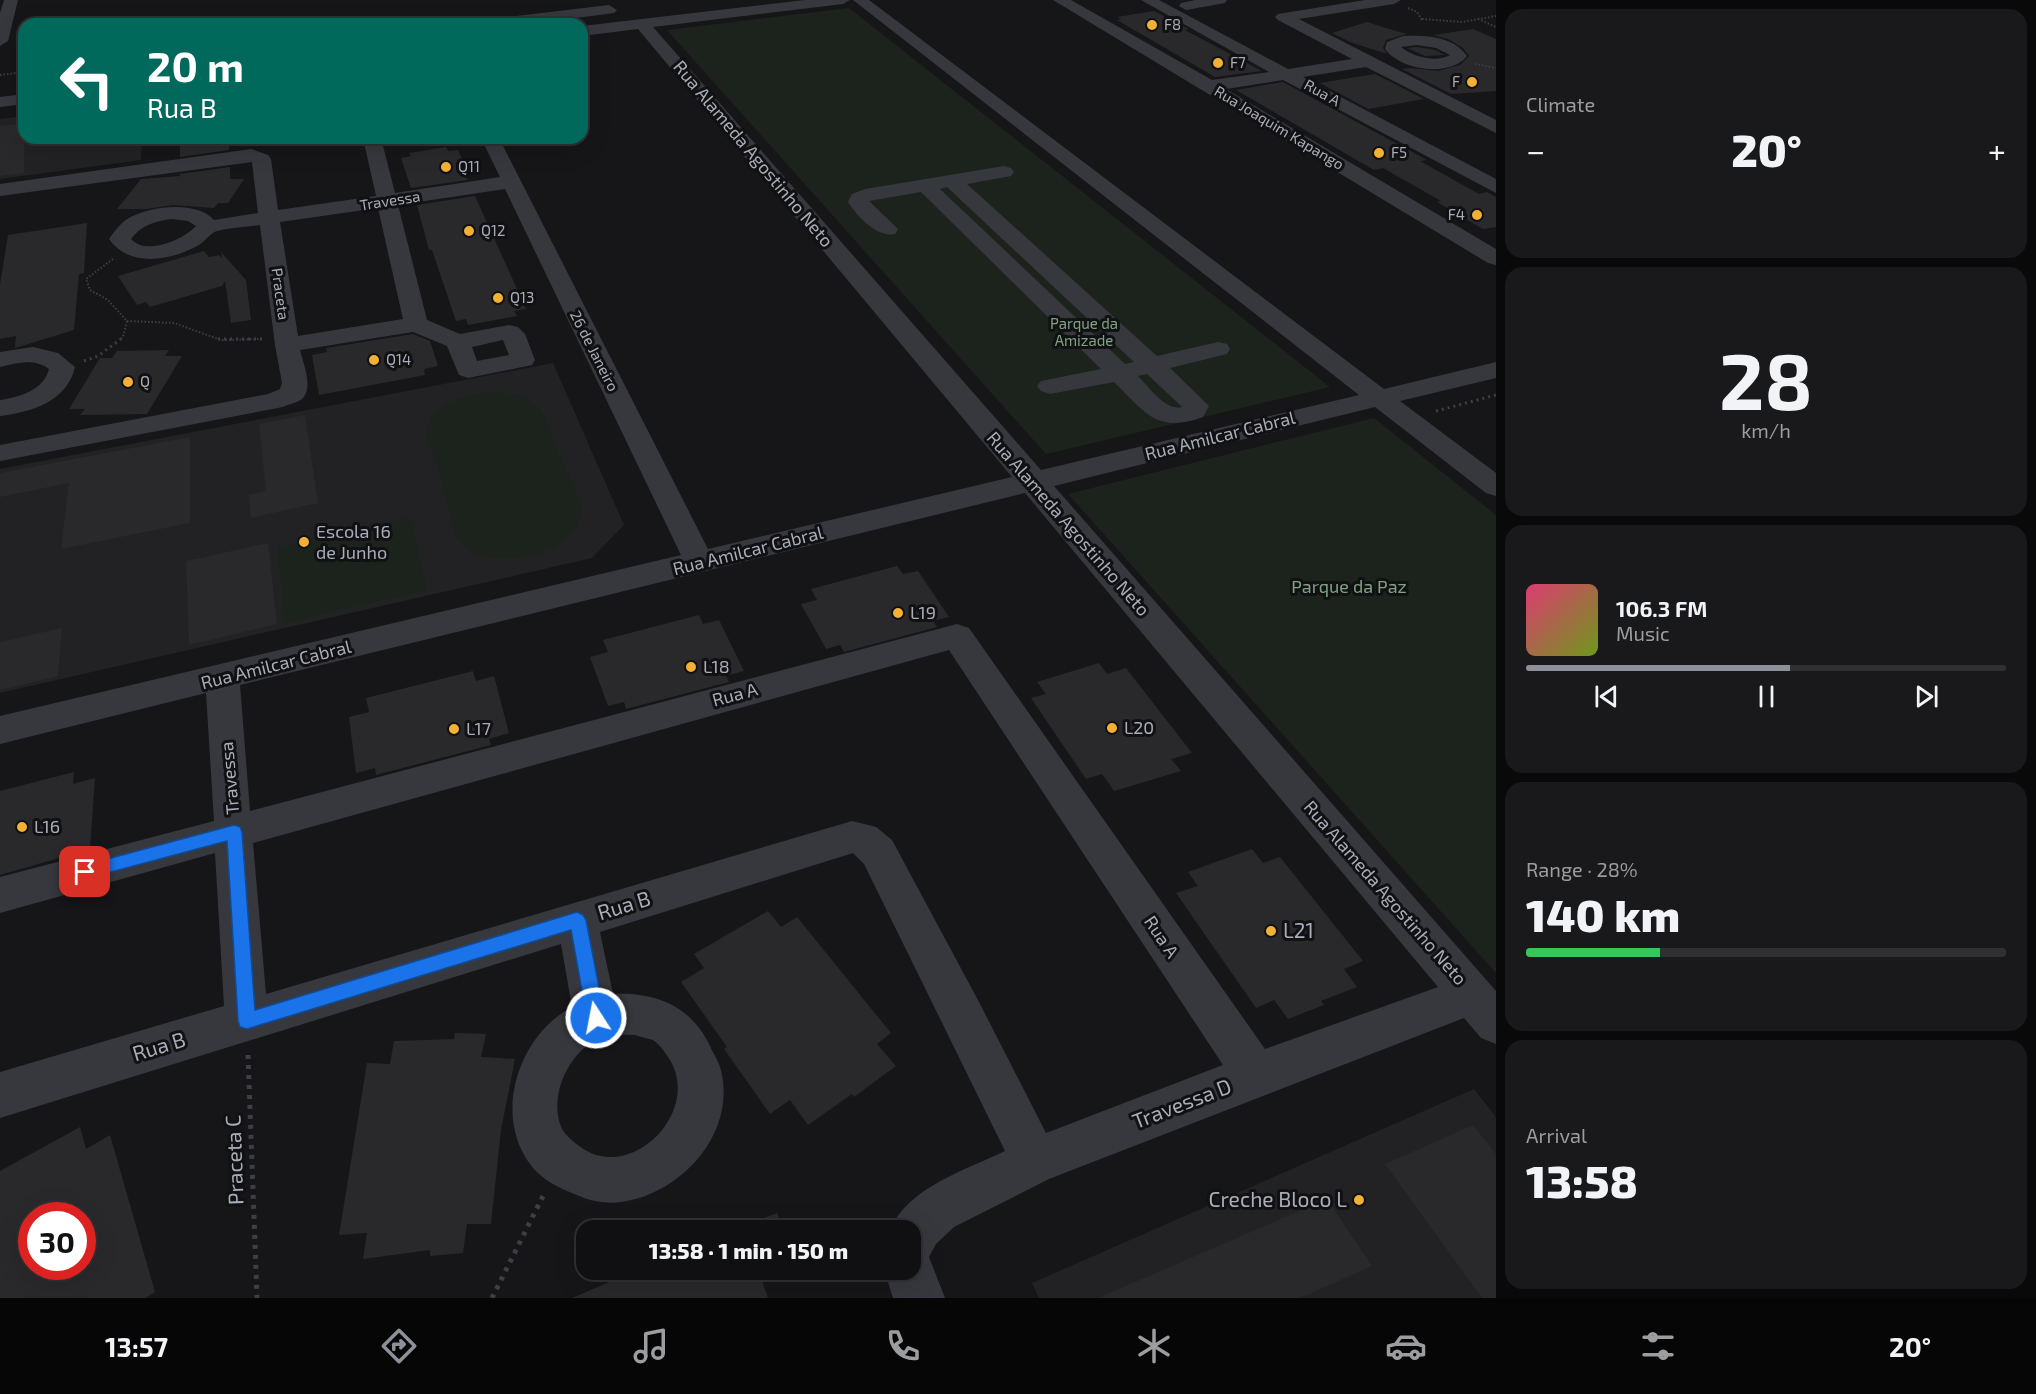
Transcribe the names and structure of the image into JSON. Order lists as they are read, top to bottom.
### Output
{
  "streets": {
    "street": [
      "Rua A",
      "Rua Joaquim Kapango",
      "Rua Alameda Agostinho Neto",
      "Travessa",
      "Praceta",
      "26 de Janeiro",
      "Rua Amilcar Cabral",
      "Rua B",
      "Travessa D"
    ],
    "path": ["Praceta C"]
  },
  "crossings": [
    ["Rua A", "Travessa"],
    ["Rua A", "Travessa D"],
    ["Rua Alameda Agostinho Neto", "Rua Amilcar Cabral"],
    ["Rua Alameda Agostinho Neto", "Travessa D"],
    ["Travessa", "Praceta"],
    ["Travessa", "26 de Janeiro"],
    ["Travessa", "Rua Amilcar Cabral"],
    ["Travessa", "Rua B"],
    ["Travessa", "Praceta C"],
    ["26 de Janeiro", "Rua Amilcar Cabral"],
    ["Rua B", "Travessa D"],
    ["Rua B", "Praceta C"]
  ],
  "parks": ["Parque da Amizade", "Parque da Paz"],
  "places": [
    "F8",
    "F7",
    "F",
    "F5",
    "Q11",
    "F4",
    "Q12",
    "Q13",
    "Q14",
    "Q",
    "Escola 16 de Junho",
    "L19",
    "L18",
    "L20",
    "L17",
    "L16",
    "L21",
    "Creche Bloco L"
  ],
  "page": {
    "tile": [
      "Climate",
      ["28", "km/h"],
      ["Range · 28%", "140 km"],
      ["Arrival", "13:58"]
    ],
    "turn": ["20 m", "Rua B"],
    "heat": ["−", "20°", "+"],
    "song": ["106.3 FM", "Music"],
    "limit": "30",
    "trip": "13:58 · 1 min · 150 m",
    "tabs": ["13:57", "20°"]
  }
}
